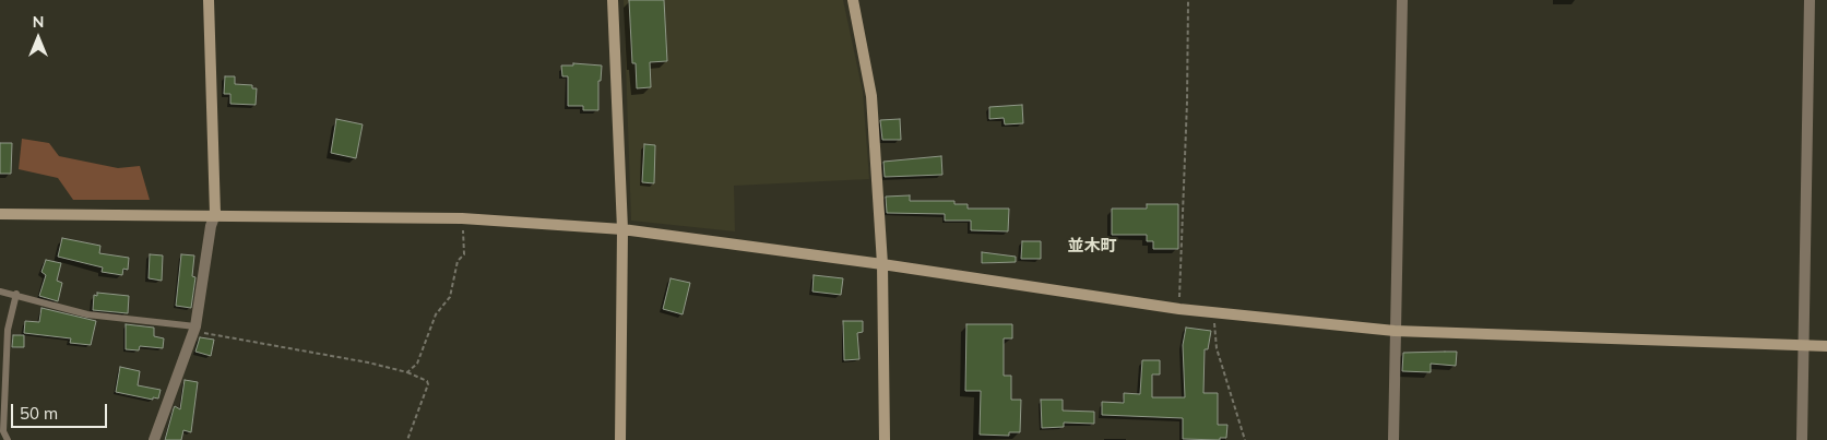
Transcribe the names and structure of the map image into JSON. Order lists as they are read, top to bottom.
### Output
{
  "districts": ["並木町"],
  "scale_bar": "50 m",
  "north": "top"
}
